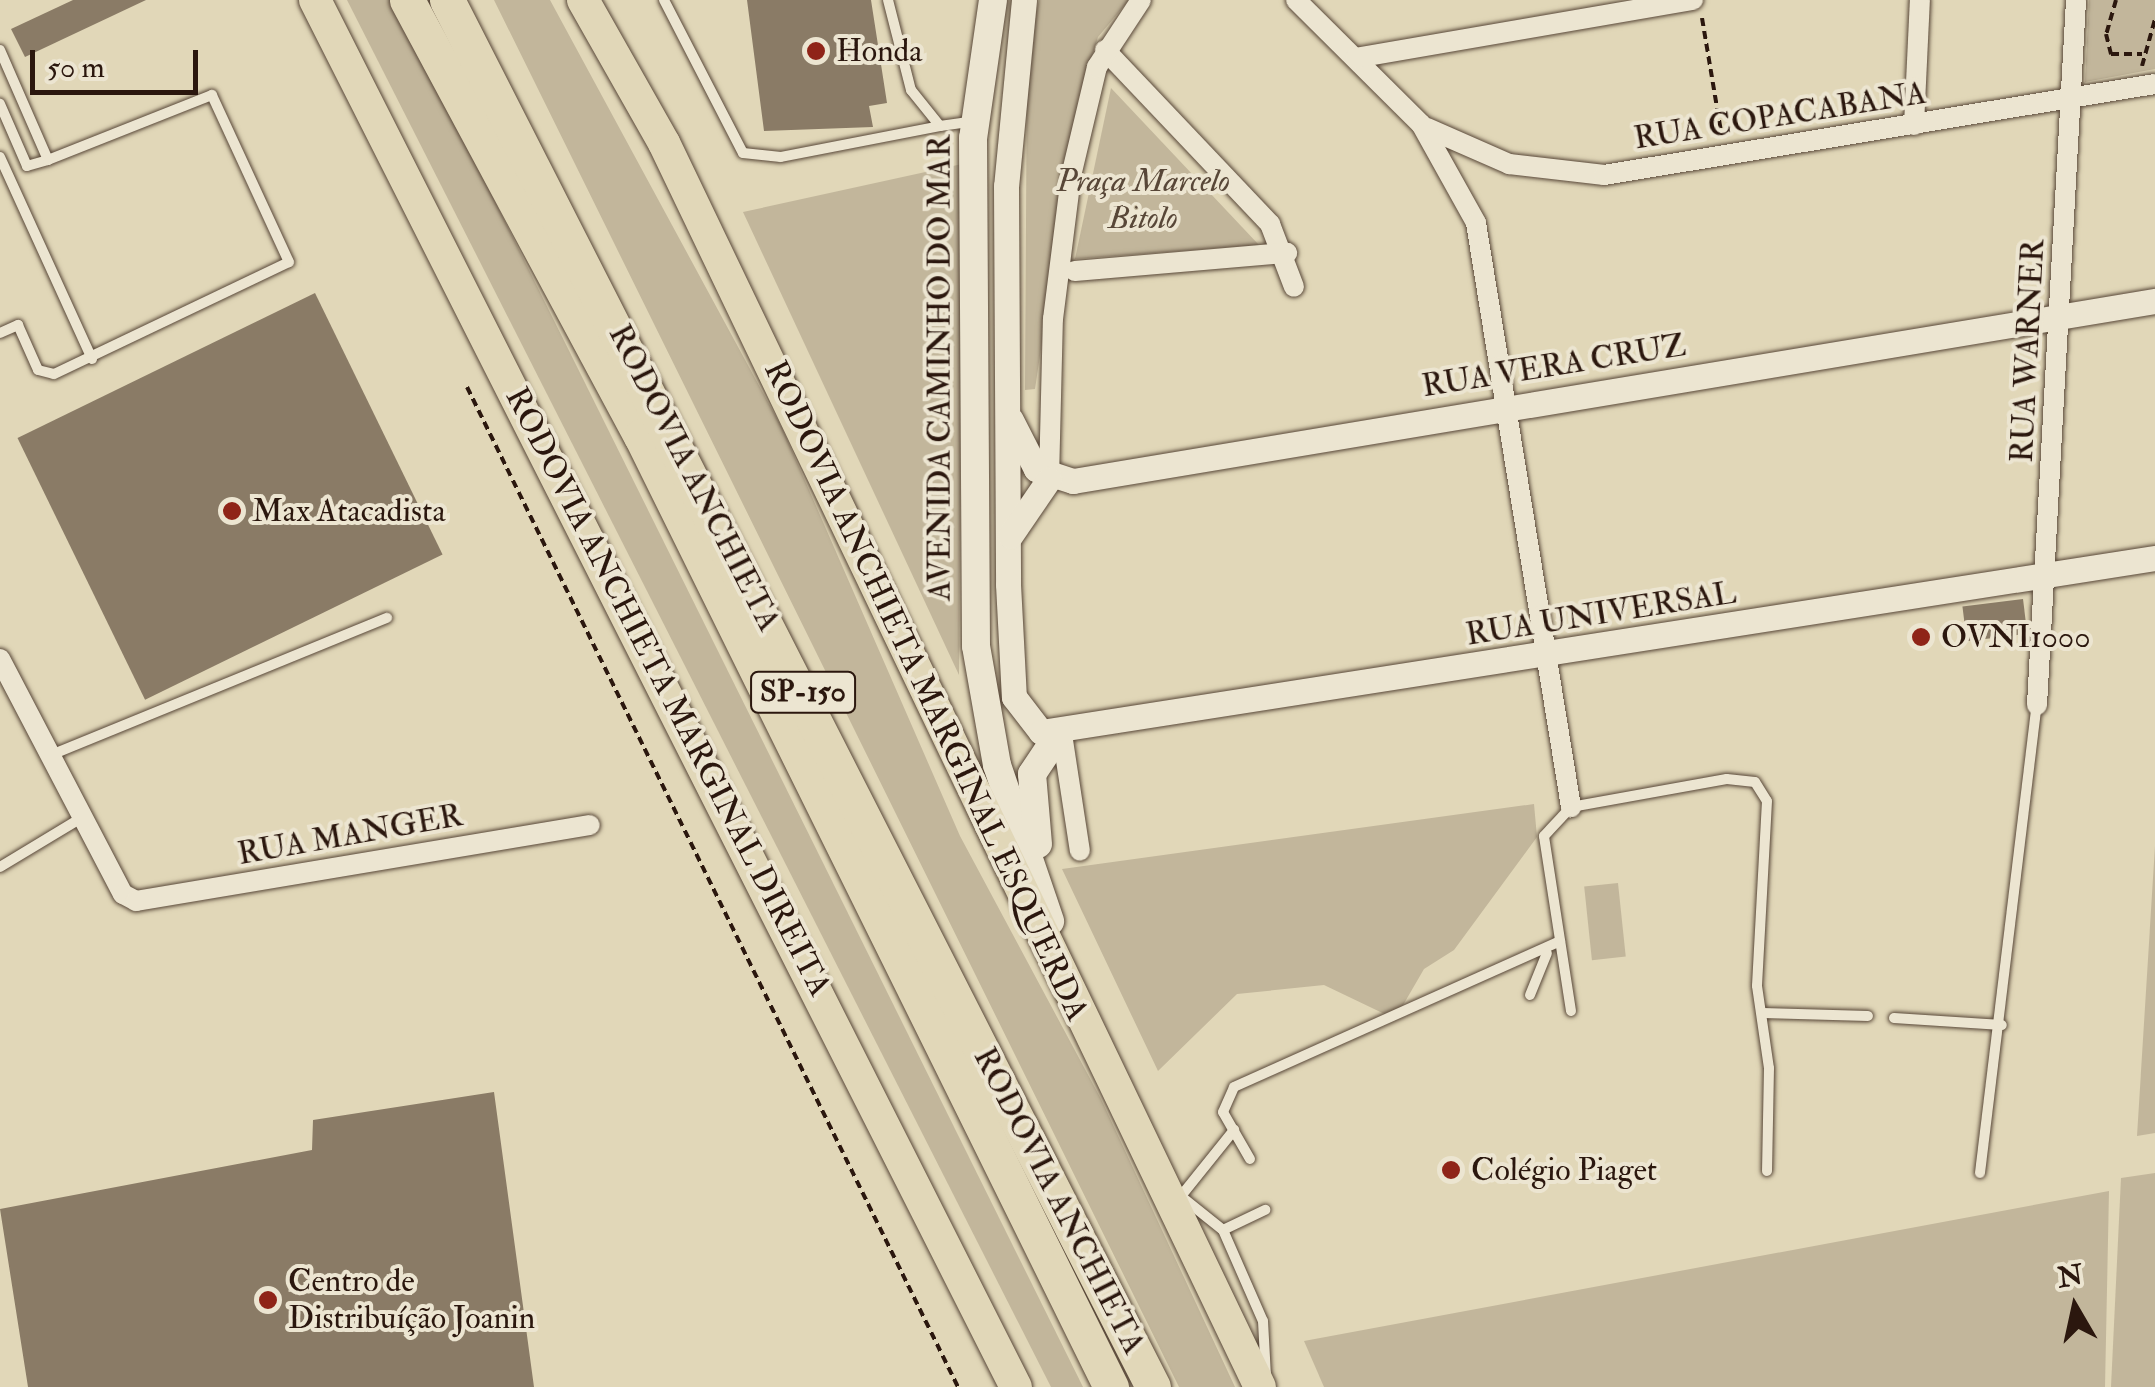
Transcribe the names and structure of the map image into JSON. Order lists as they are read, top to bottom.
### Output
{
  "streets": {
    "highway": [
      "RODOVIA ANCHIETA",
      "RODOVIA ANCHIETA MARGINAL ESQUERDA",
      "RODOVIA ANCHIETA MARGINAL DIREITA",
      "SP-150"
    ],
    "main road": ["AVENIDA CAMINHO DO MAR"],
    "street": [
      "RUA COPACABANA",
      "RUA WARNER",
      "RUA VERA CRUZ",
      "RUA UNIVERSAL",
      "RUA MANGER"
    ]
  },
  "crossings": [
    ["RUA COPACABANA", "RUA WARNER"],
    ["RUA WARNER", "RUA VERA CRUZ"],
    ["RUA WARNER", "RUA UNIVERSAL"],
    ["AVENIDA CAMINHO DO MAR", "RUA UNIVERSAL"],
    ["AVENIDA CAMINHO DO MAR", "RODOVIA ANCHIETA MARGINAL ESQUERDA"]
  ],
  "parks": ["Praça Marcelo Bitolo"],
  "places": [
    "Honda",
    "Max Atacadista",
    "OVNI1000",
    "Colégio Piaget",
    "Centro de Distribuíção Joanin"
  ],
  "scale_bar": "50 m",
  "north": "top"
}
